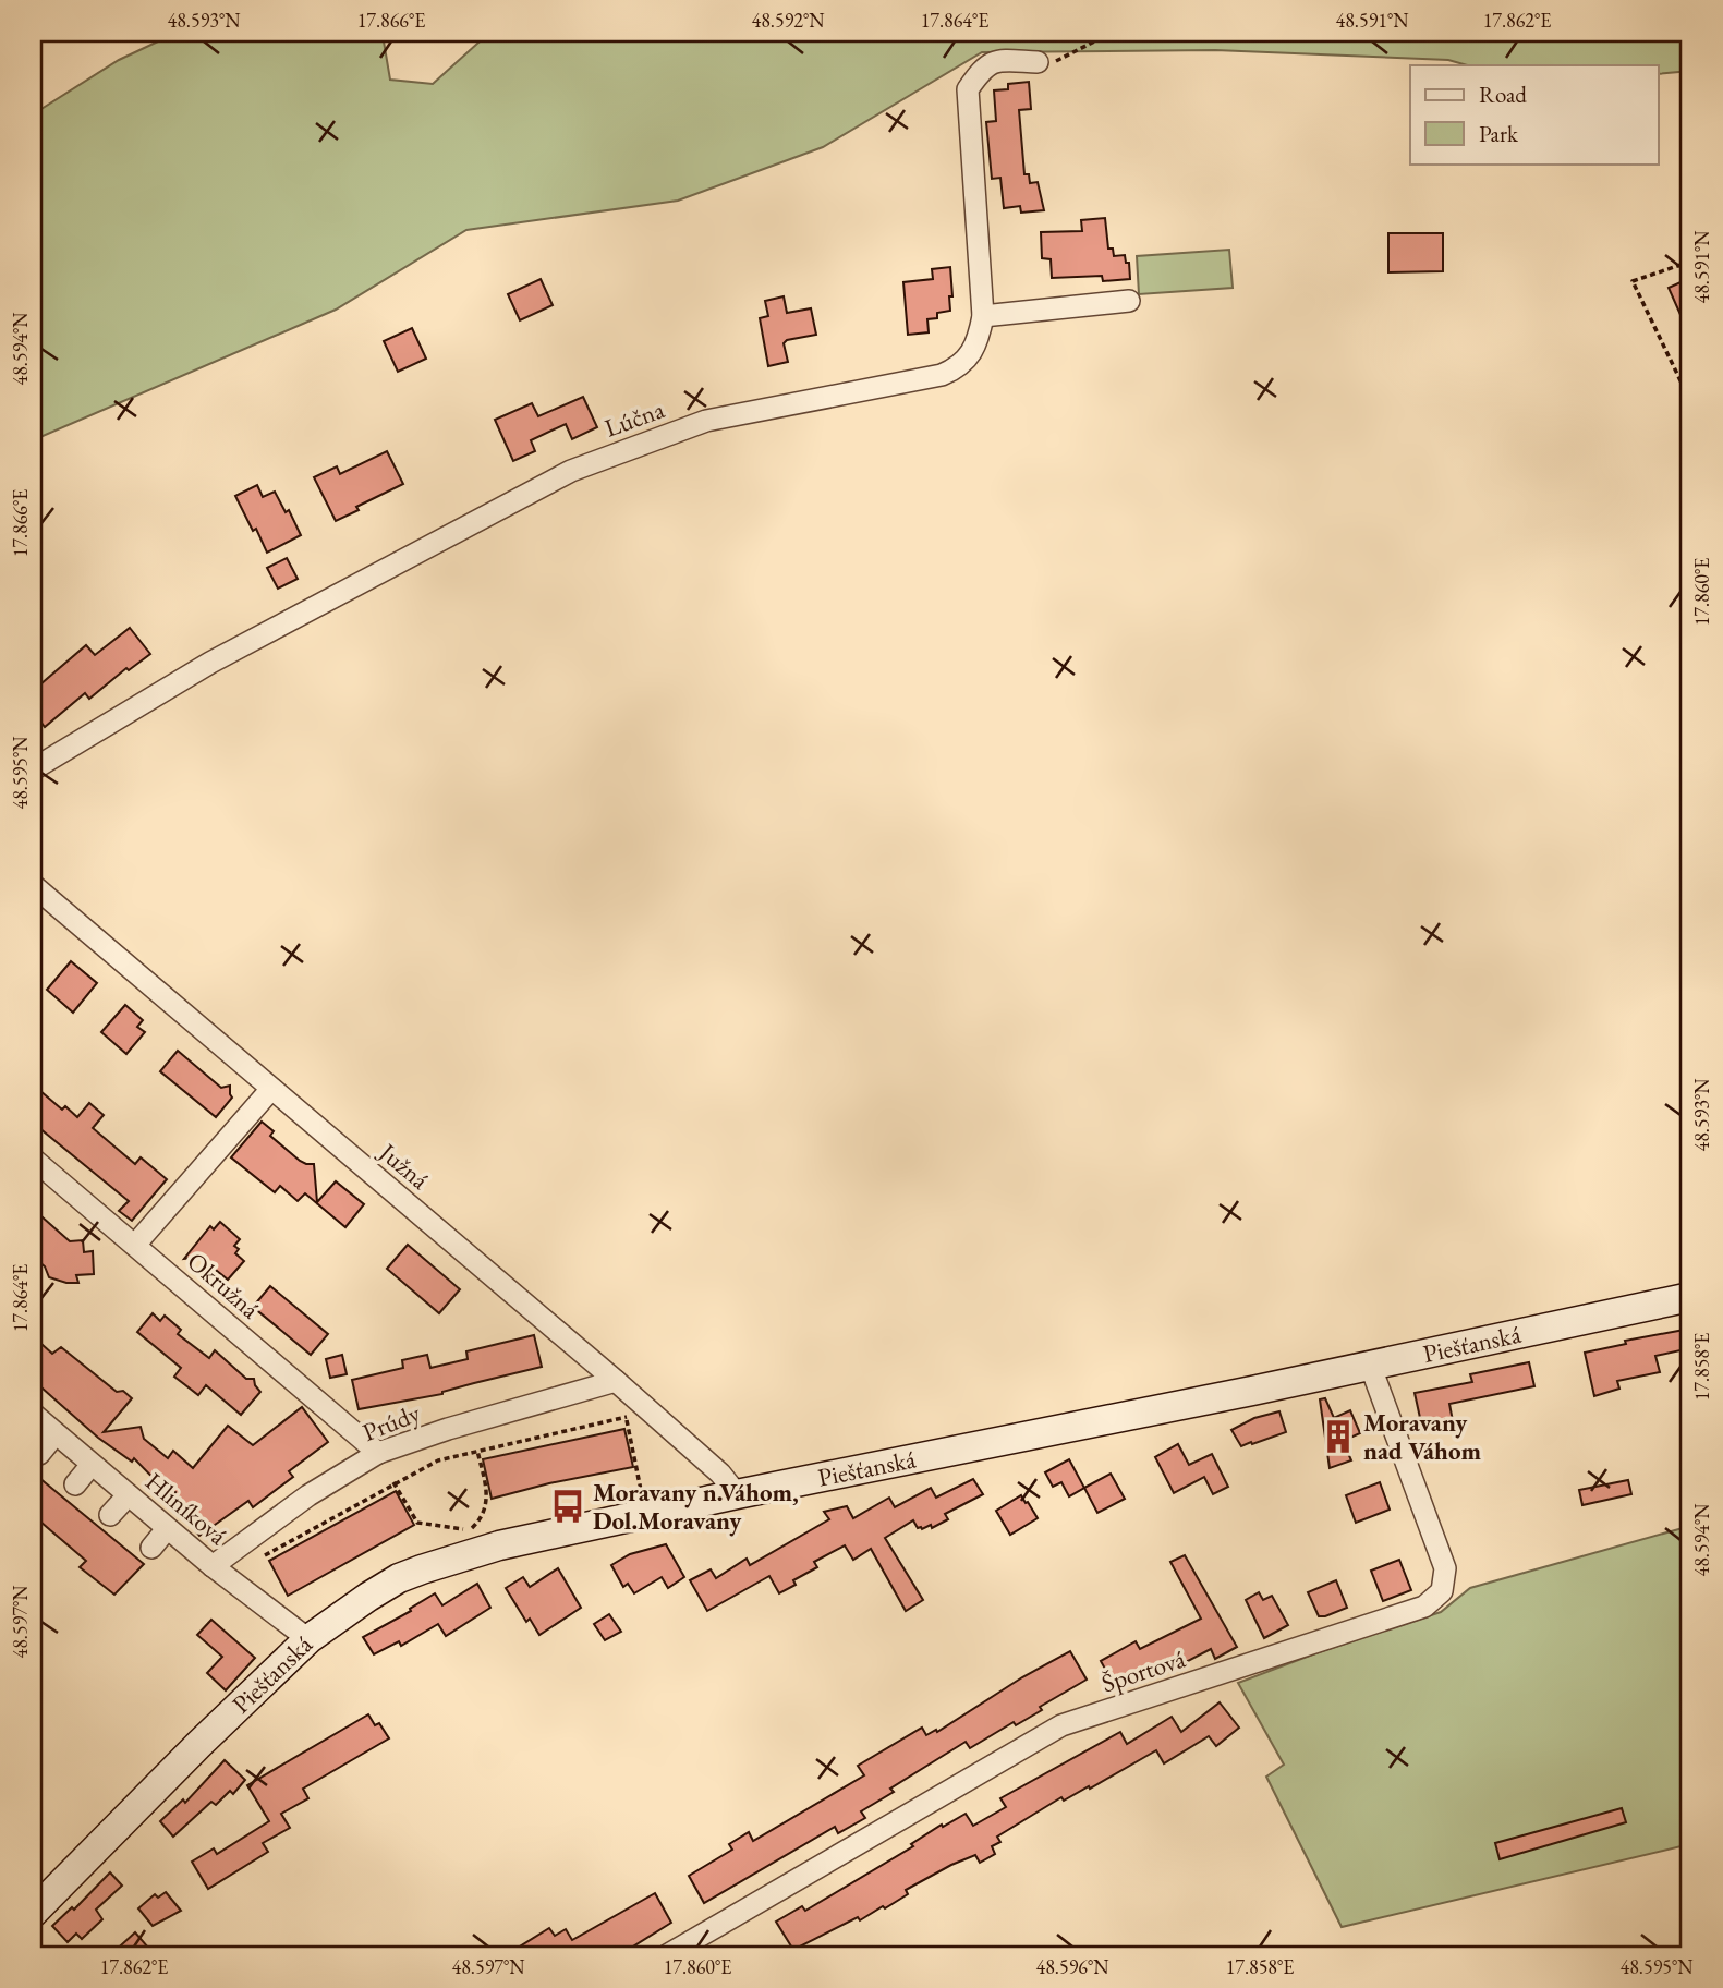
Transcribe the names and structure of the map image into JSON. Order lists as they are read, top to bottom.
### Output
{
  "streets": {
    "main road": ["Piešťanská"],
    "street": [
      "Lúčna",
      "Južná",
      "Okružná",
      "Prúdy",
      "Hliníková",
      "Športová"
    ]
  },
  "crossings": [
    ["Južná", "Piešťanská"],
    ["Južná", "Prúdy"],
    ["Okružná", "Prúdy"],
    ["Piešťanská", "Hliníková"],
    ["Piešťanská", "Športová"],
    ["Prúdy", "Hliníková"]
  ],
  "places": {
    "building": ["Moravany nad Váhom"],
    "bus stop": ["Moravany n.Váhom, Dol.Moravany"]
  },
  "legend": ["Road", "Park"],
  "coordinates": [
    "48.593°N",
    "17.866°E",
    "48.592°N",
    "17.864°E",
    "48.591°N",
    "17.862°E",
    "48.594°N",
    "17.860°E",
    "48.595°N",
    "17.858°E",
    "48.597°N",
    "48.596°N"
  ]
}
